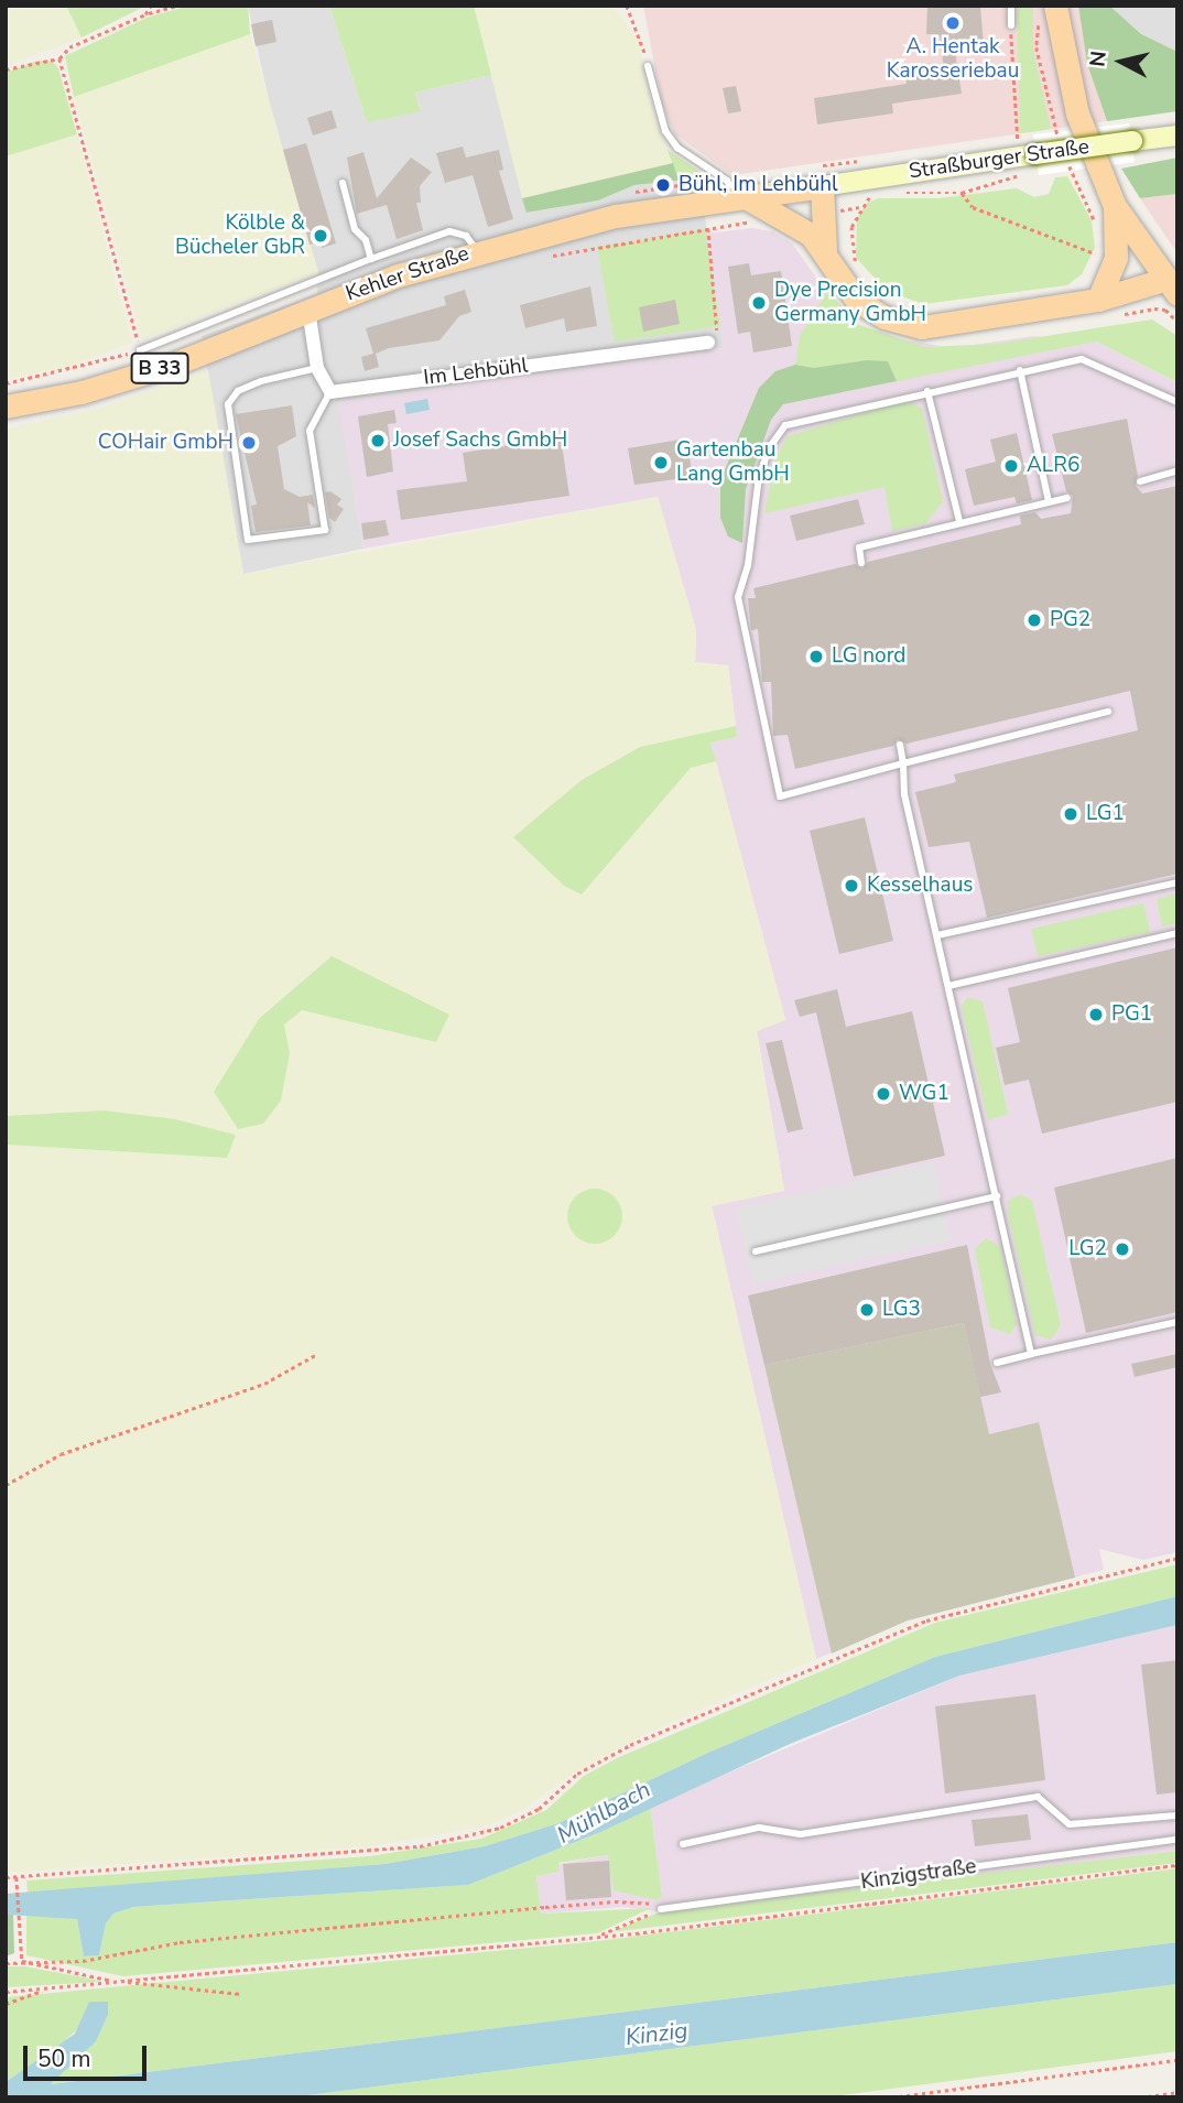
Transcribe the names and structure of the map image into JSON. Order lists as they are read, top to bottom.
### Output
{
  "streets": {
    "main road": ["Straßburger Straße", "Kehler Straße", "B 33"],
    "street": ["Im Lehbühl"],
    "lane": ["Kinzigstraße"]
  },
  "crossings": [
    ["Straßburger Straße", "Kehler Straße"]
  ],
  "water": ["Mühlbach", "Kinzig"],
  "places": [
    "A. Hentak Karosseriebau",
    "Bühl, Im Lehbühl",
    "Kölble & Bücheler GbR",
    "Dye Precision Germany GmbH",
    "Josef Sachs GmbH",
    "COHair GmbH",
    "Gartenbau Lang GmbH",
    "ALR6",
    "PG2",
    "LG nord",
    "LG1",
    "Kesselhaus",
    "PG1",
    "WG1",
    "LG2",
    "LG3"
  ],
  "scale_bar": "50 m",
  "north": "left"
}
